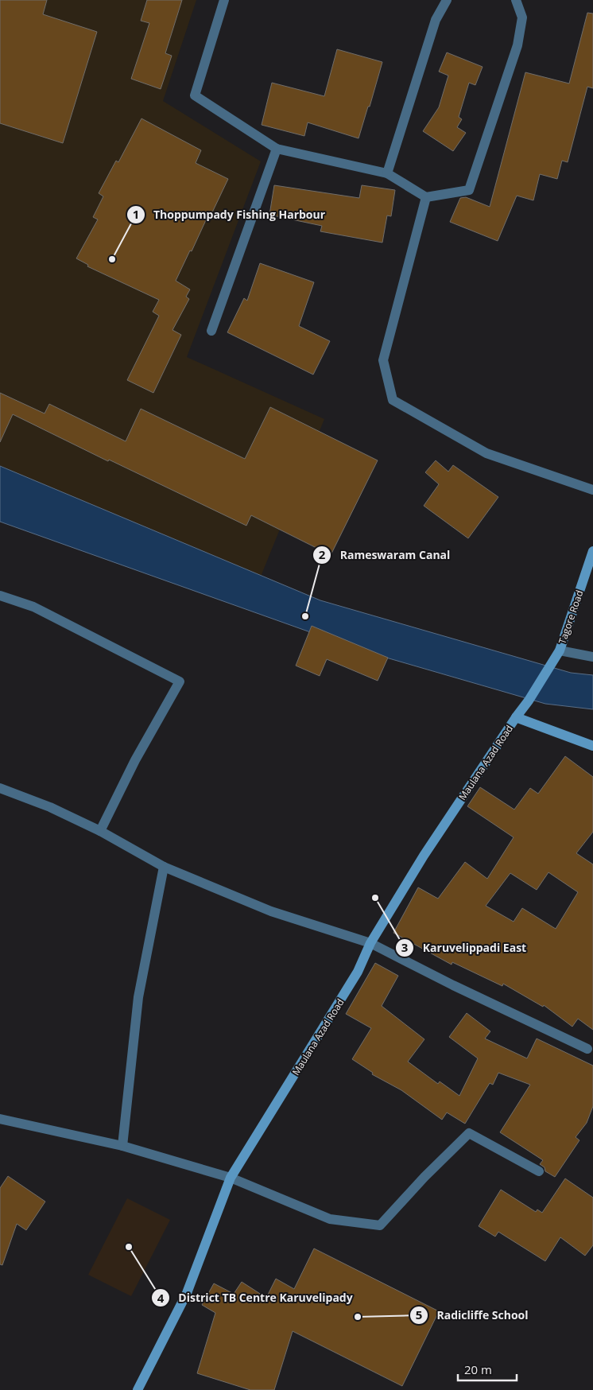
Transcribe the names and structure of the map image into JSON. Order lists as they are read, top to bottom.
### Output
{
  "streets": {
    "main road": ["Tagore Road", "Maulana Azad Road"]
  },
  "crossings": [
    ["Tagore Road", "Maulana Azad Road"]
  ],
  "places": [
    "Thoppumpady Fishing Harbour",
    "Rameswaram Canal",
    "Karuvelippadi East",
    "District TB Centre Karuvelipady",
    "Radicliffe School"
  ],
  "scale_bar": "20 m"
}
